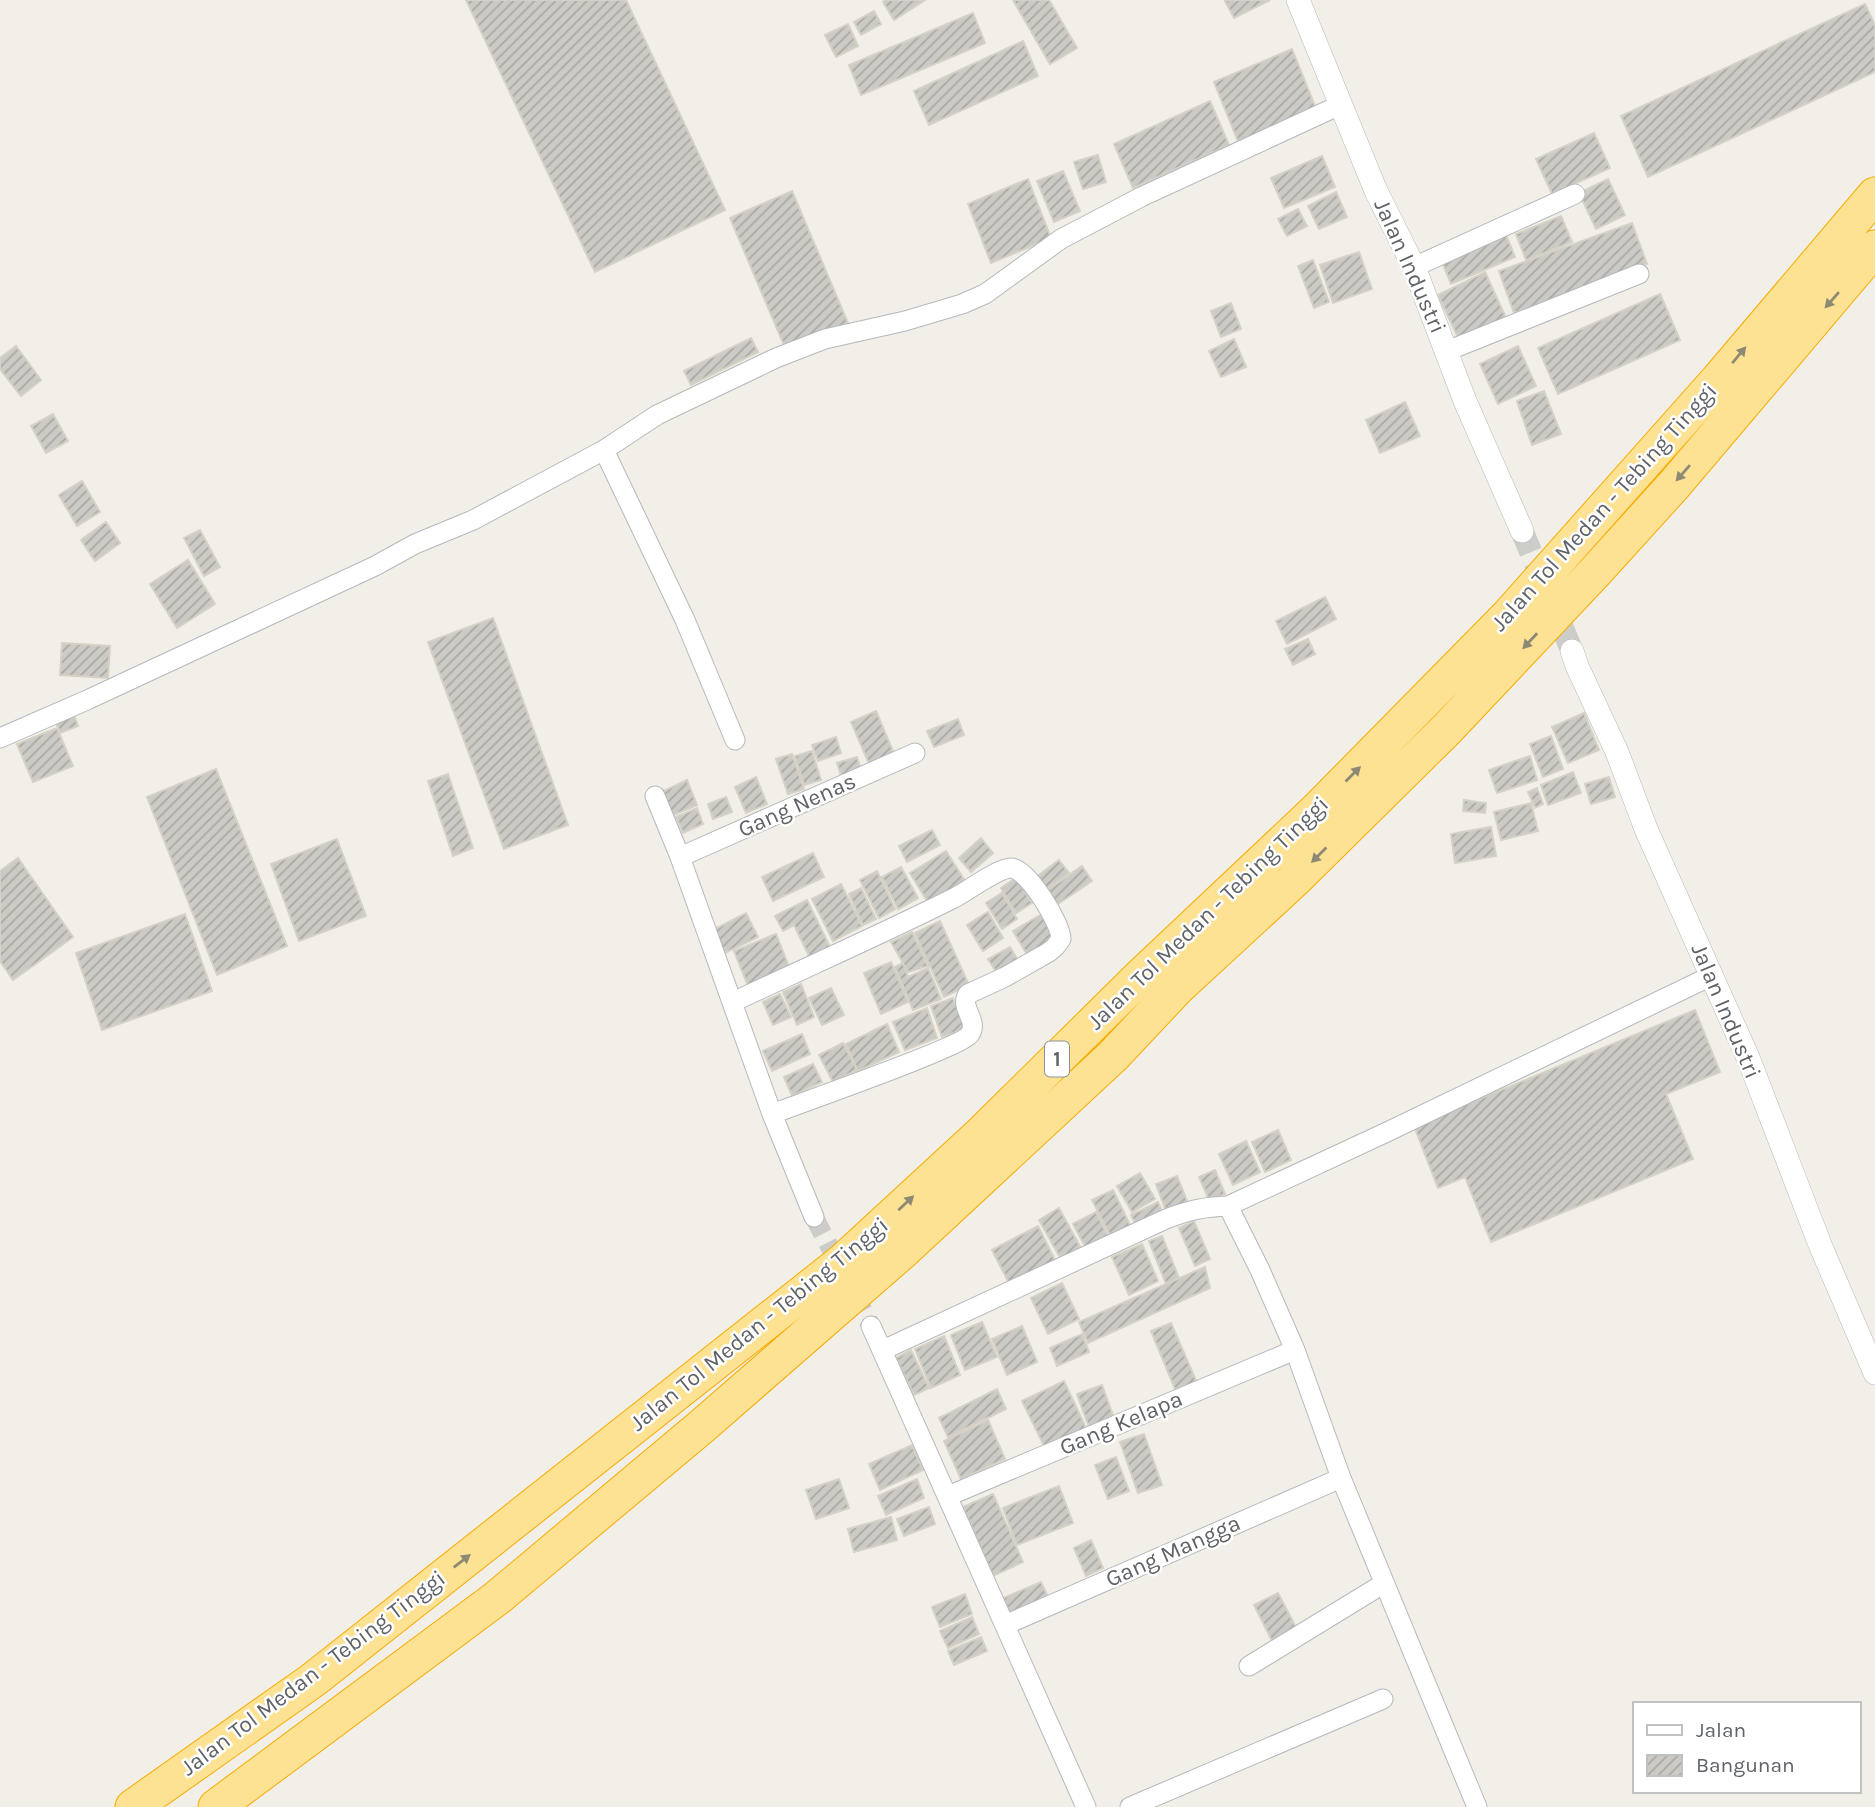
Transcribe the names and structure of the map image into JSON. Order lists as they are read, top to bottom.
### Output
{
  "streets": {
    "highway": ["Jalan Tol Medan - Tebing Tinggi", "1"],
    "street": [
      "Jalan Industri",
      "Gang Nenas",
      "Gang Kelapa",
      "Gang Mangga"
    ]
  },
  "legend": ["Jalan", "Bangunan"]
}
